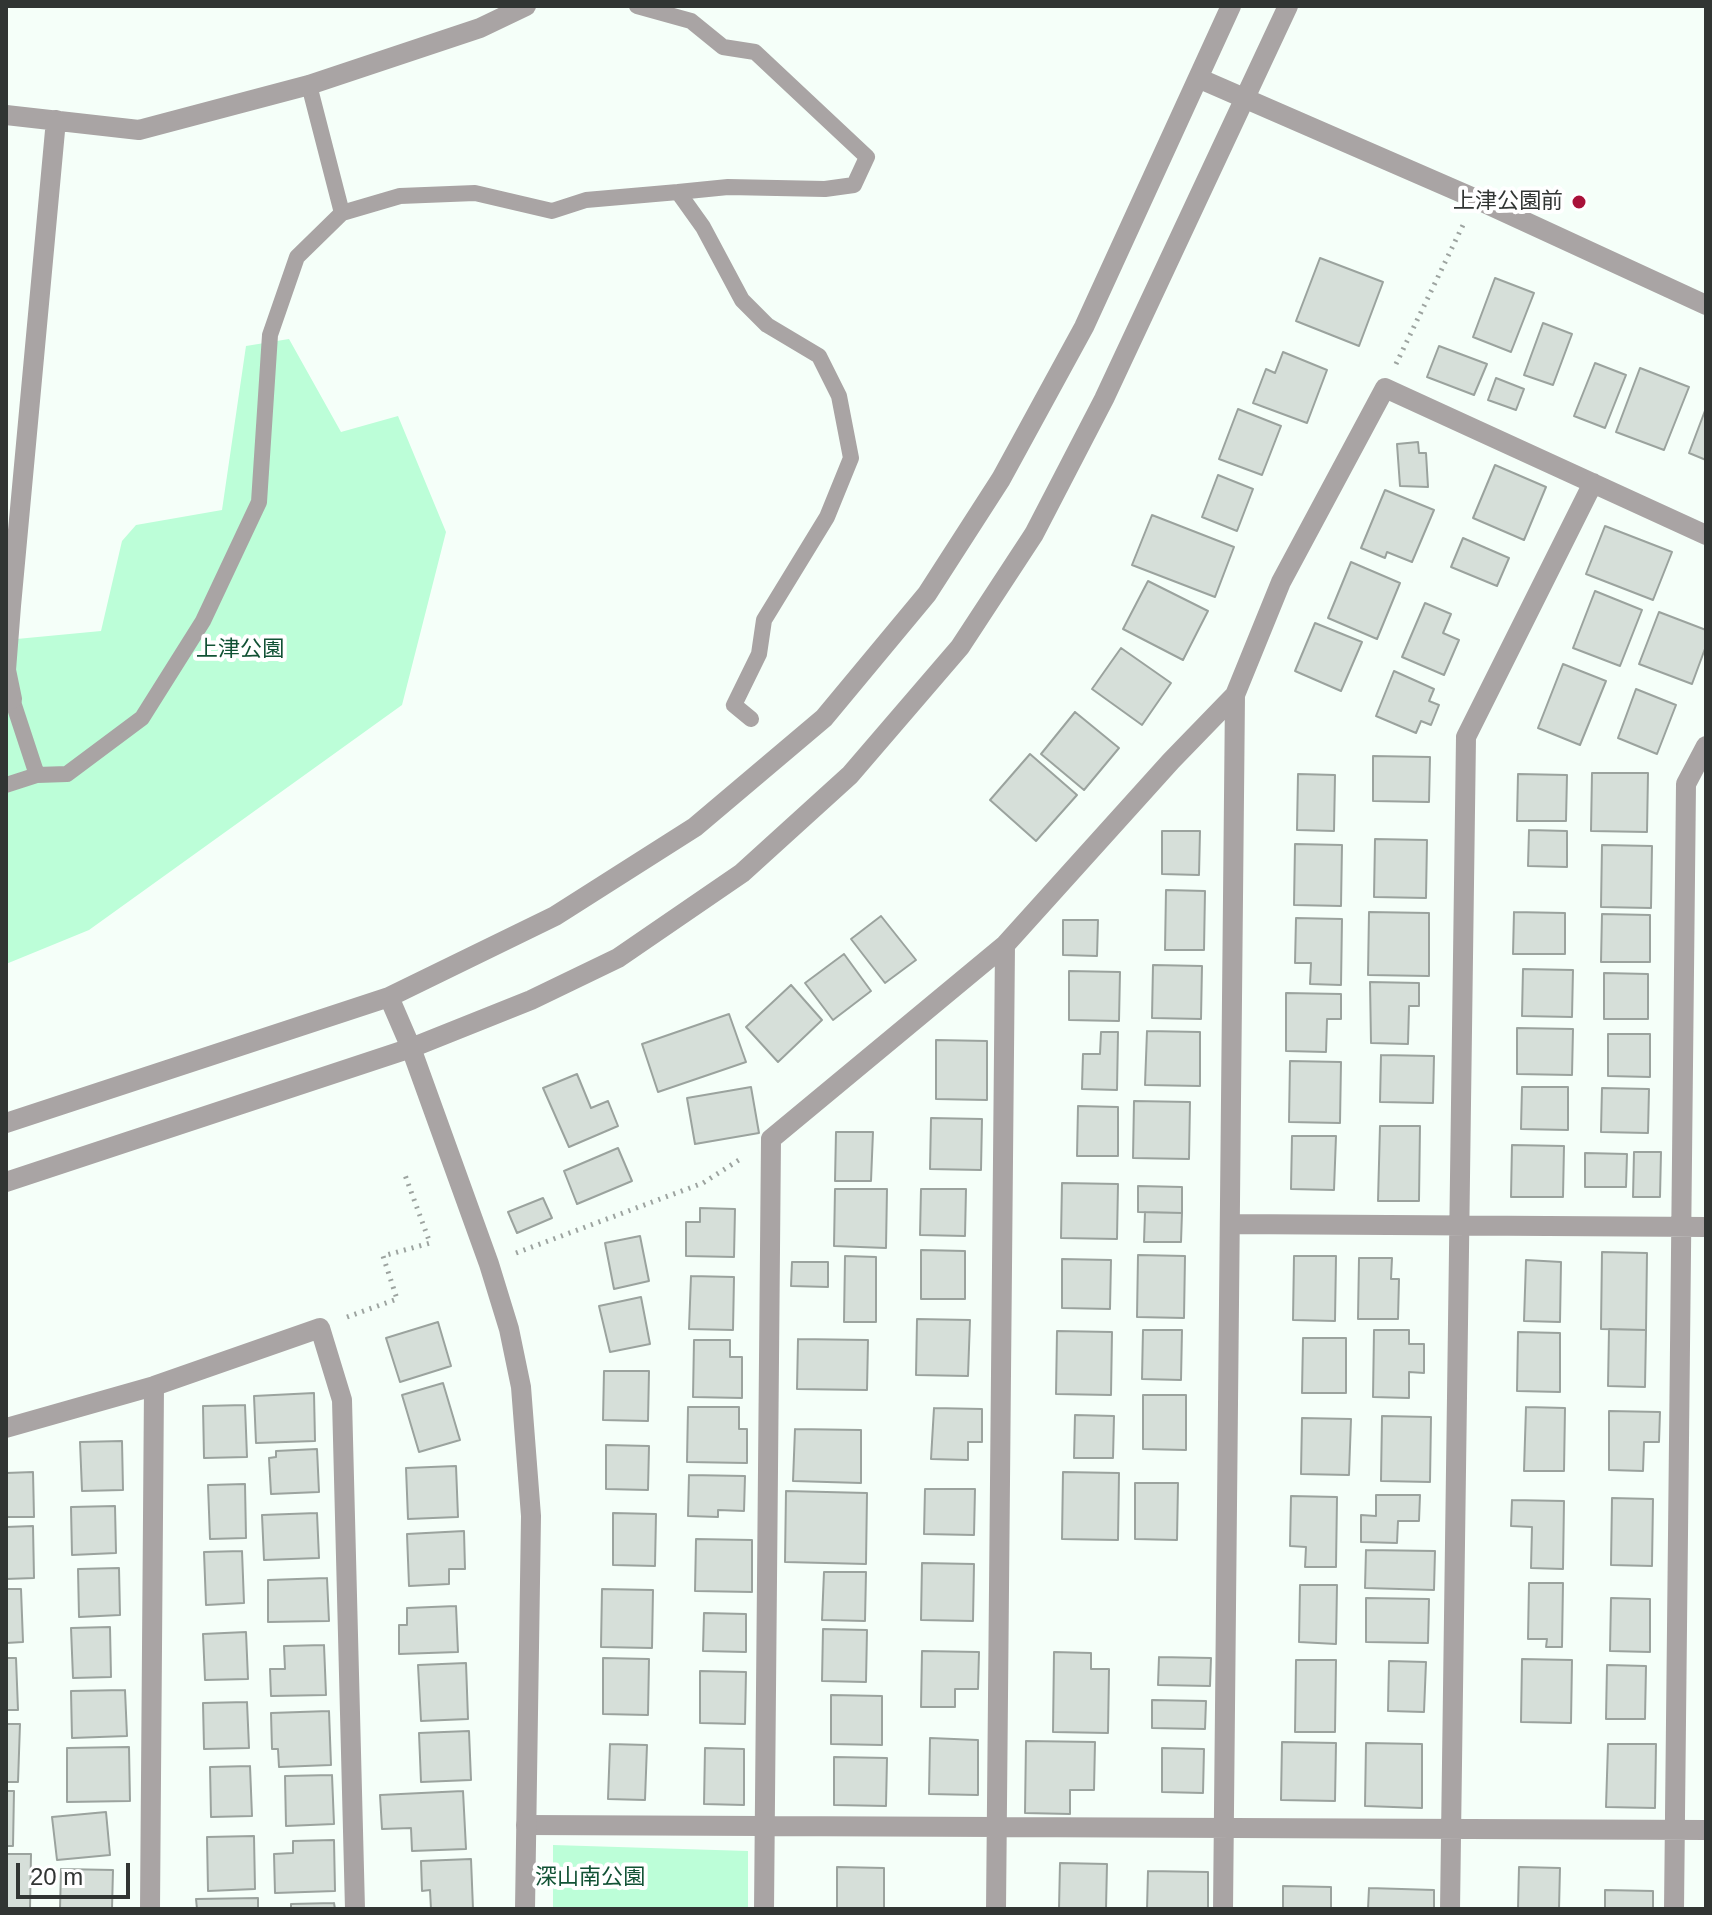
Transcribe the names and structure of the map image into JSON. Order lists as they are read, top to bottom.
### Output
{
  "parks": ["上津公園", "深山南公園"],
  "places": ["上津公園前"],
  "scale_bar": "20 m"
}
